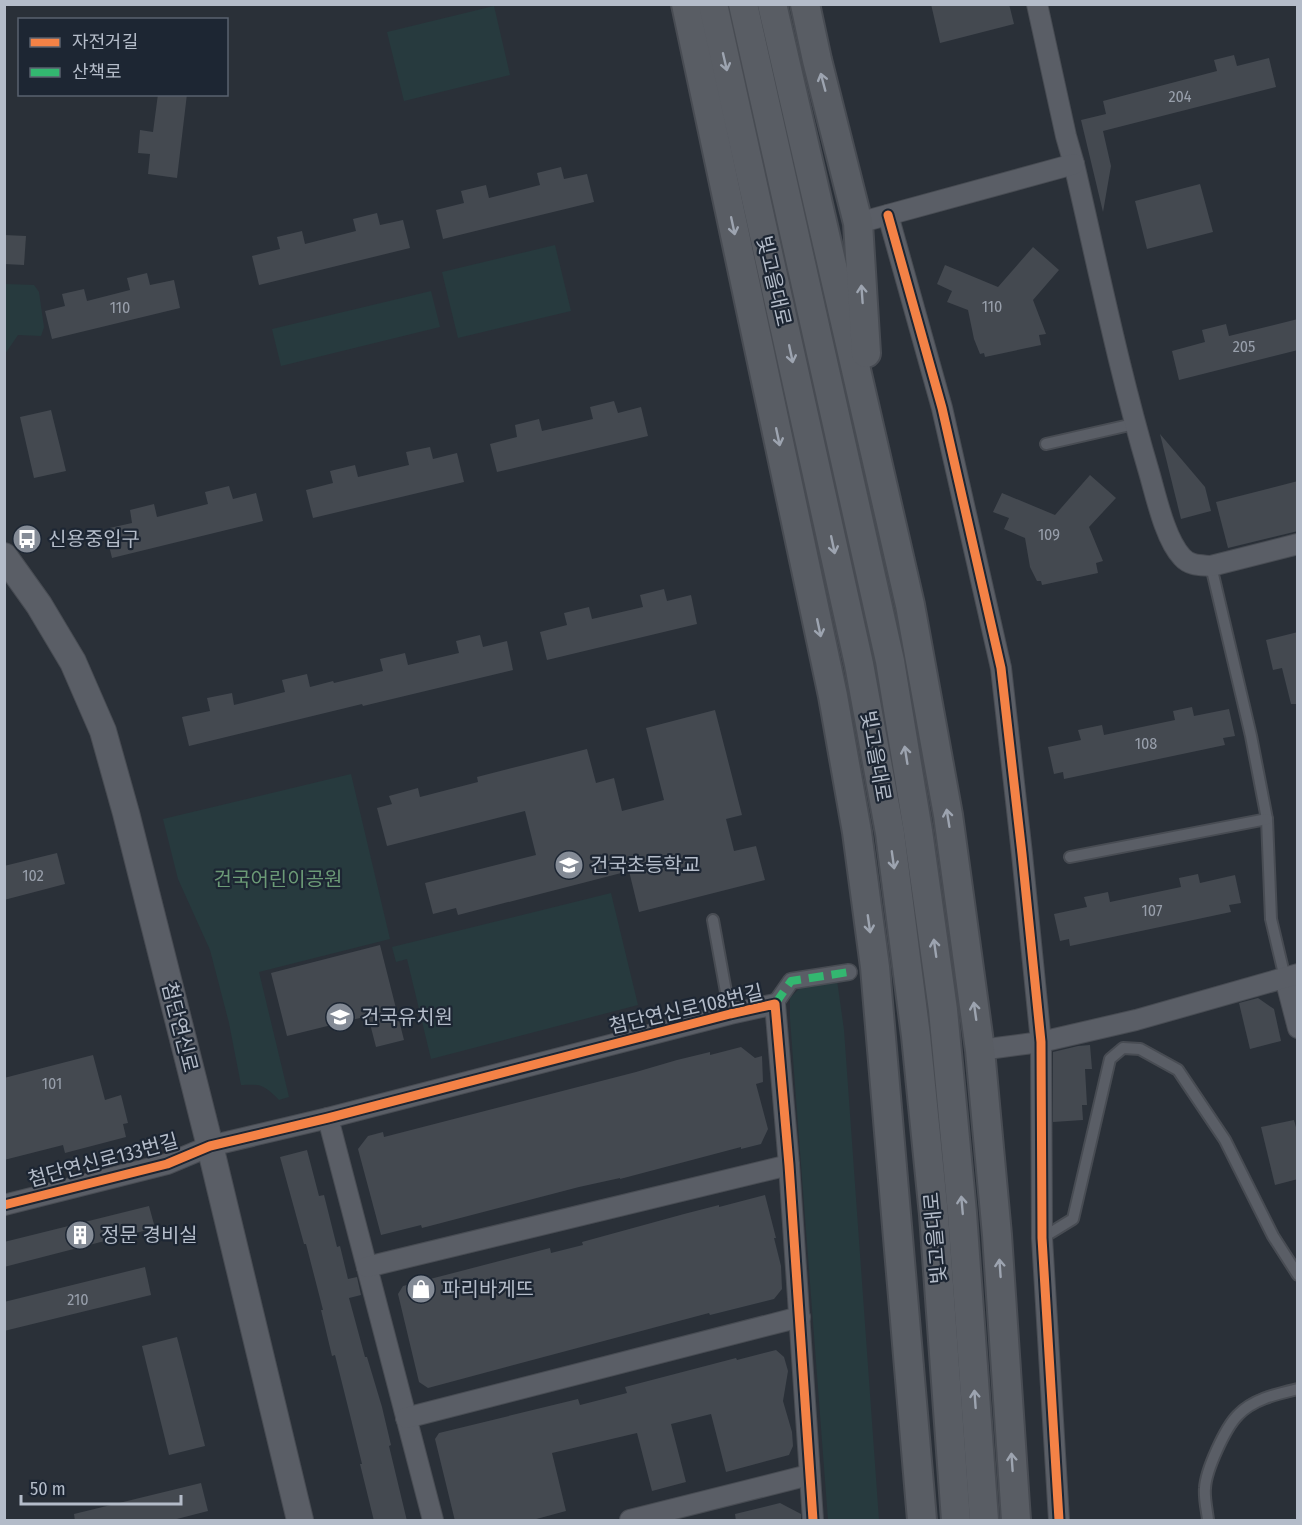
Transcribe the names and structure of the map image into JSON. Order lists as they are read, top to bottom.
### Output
{
  "streets": {
    "main road": ["빛고을대로"],
    "street": ["첨단연신로108번길", "첨단연신로", "첨단연신로133번길"]
  },
  "crossings": [
    ["첨단연신로108번길", "첨단연신로"],
    ["첨단연신로108번길", "첨단연신로133번길"],
    ["첨단연신로", "첨단연신로133번길"]
  ],
  "parks": ["건국어린이공원"],
  "places": {
    "bus stop": ["신용중입구"],
    "school or university": ["건국초등학교", "건국유치원"],
    "building": ["정문 경비실"],
    "shop": ["파리바게뜨"]
  },
  "house_numbers": [
    "204",
    "110",
    "110",
    "205",
    "109",
    "108",
    "102",
    "107",
    "101",
    "210"
  ],
  "legend": ["자전거길", "산책로"],
  "scale_bar": "50 m"
}
